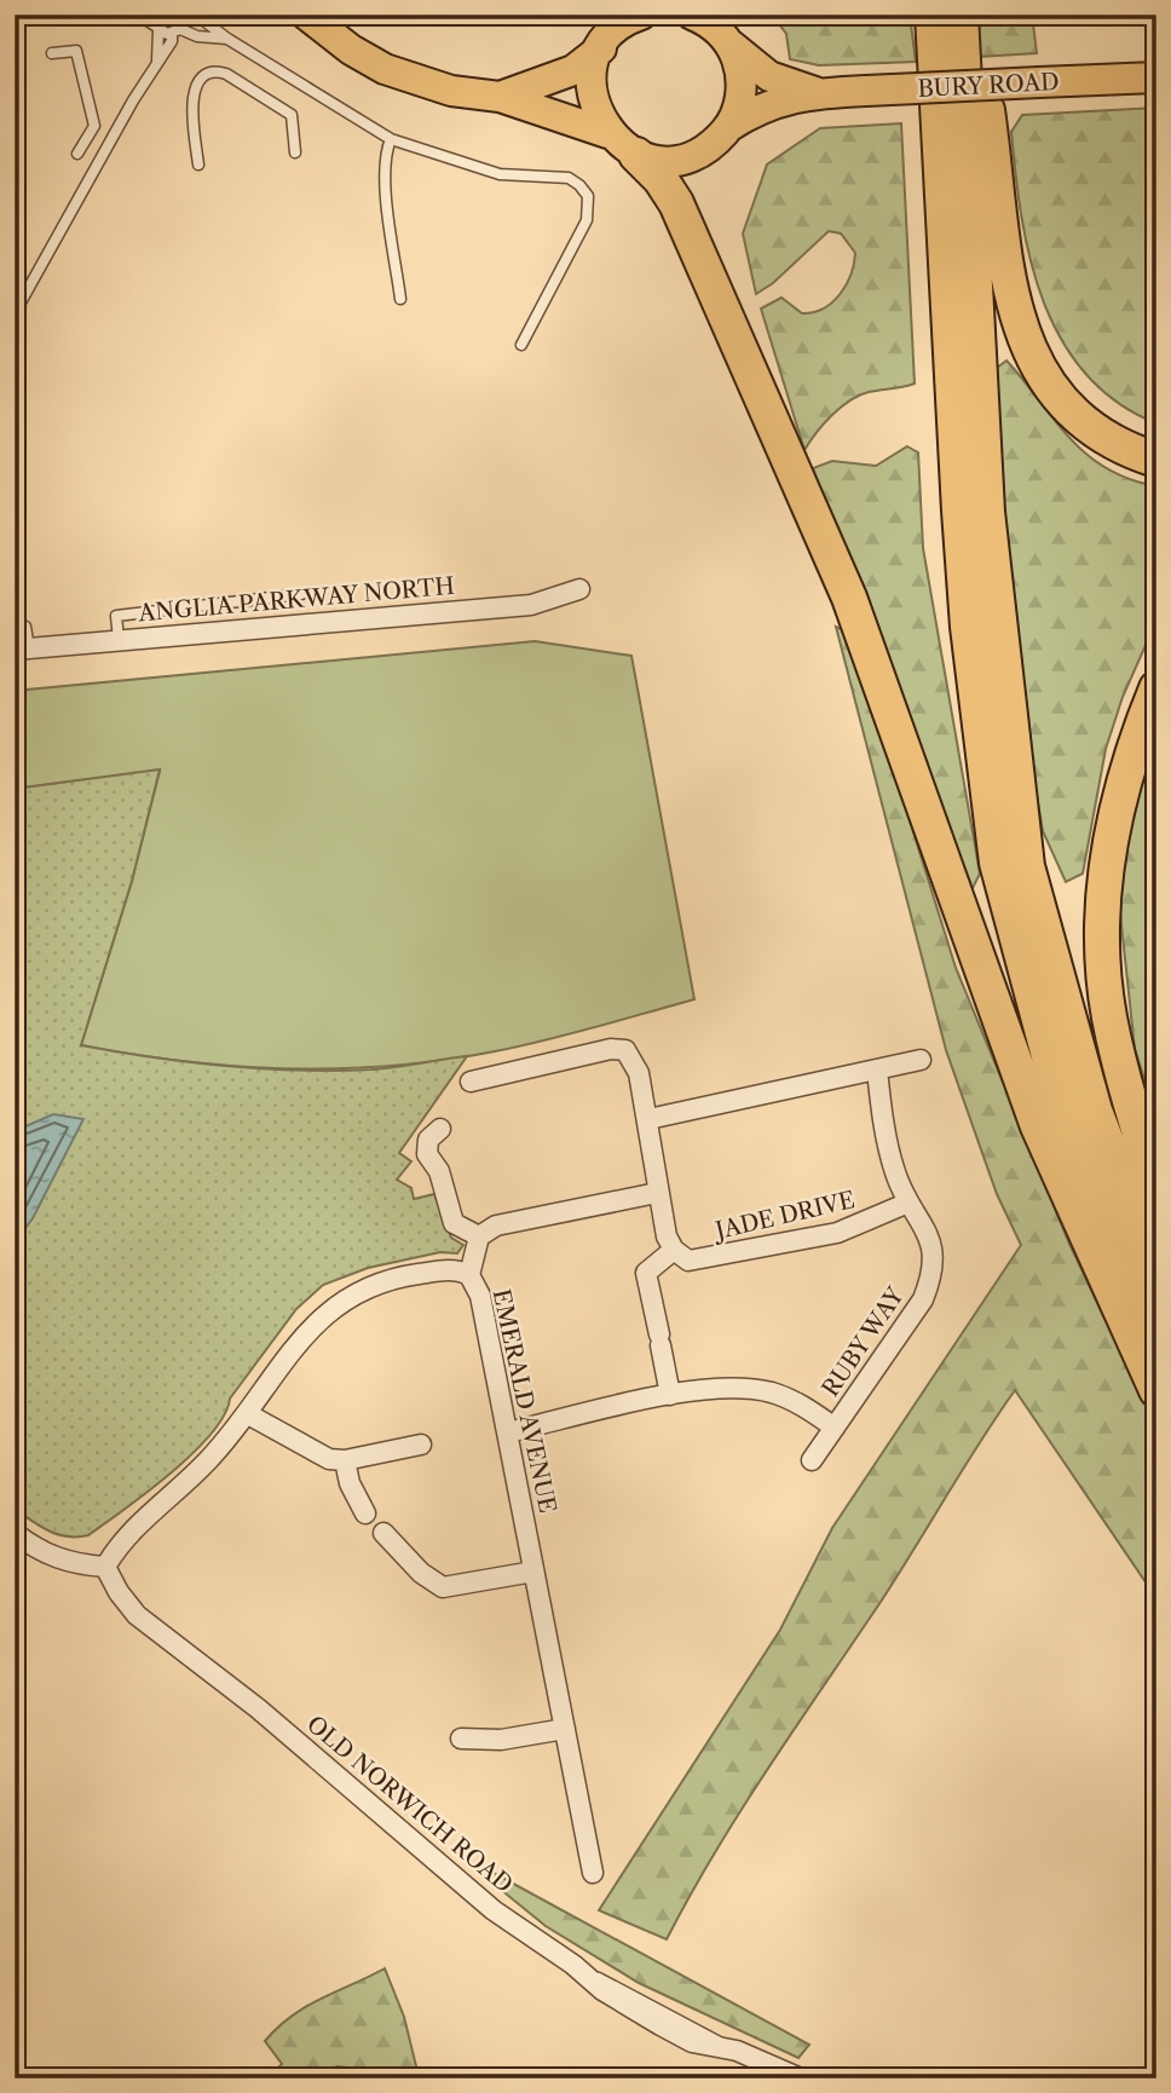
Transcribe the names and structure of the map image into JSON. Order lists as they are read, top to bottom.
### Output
{
  "streets": {
    "main road": ["BURY ROAD"],
    "street": [
      "ANGLIA PARKWAY NORTH",
      "JADE DRIVE",
      "RUBY WAY",
      "EMERALD AVENUE",
      "OLD NORWICH ROAD"
    ]
  },
  "crossings": [
    ["JADE DRIVE", "RUBY WAY"],
    ["RUBY WAY", "EMERALD AVENUE"],
    ["EMERALD AVENUE", "OLD NORWICH ROAD"]
  ]
}
